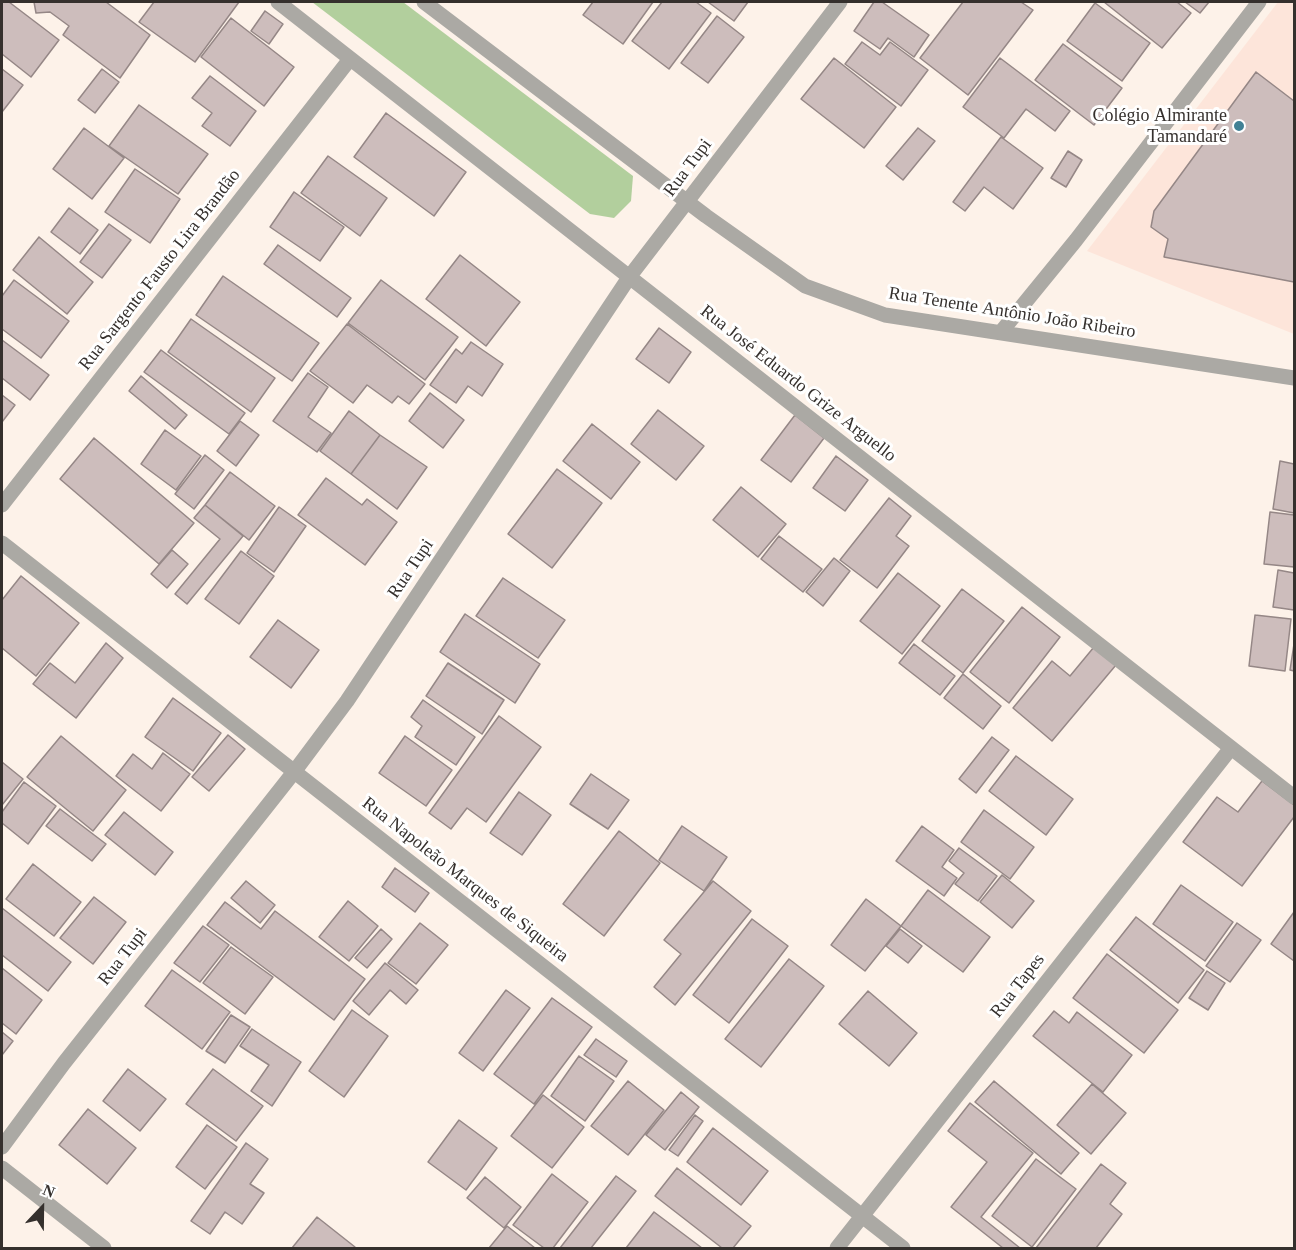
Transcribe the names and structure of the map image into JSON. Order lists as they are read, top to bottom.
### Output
{
  "streets": {
    "street": [
      "Rua Tupi",
      "Rua Sargento Fausto Lira Brandão",
      "Rua Tenente Antônio João Ribeiro",
      "Rua José Eduardo Grize Arguello",
      "Rua Napoleão Marques de Siqueira",
      "Rua Tapes"
    ]
  },
  "crossings": [
    ["Rua Tupi", "Rua Tenente Antônio João Ribeiro"],
    ["Rua Tupi", "Rua José Eduardo Grize Arguello"],
    ["Rua Tupi", "Rua Napoleão Marques de Siqueira"],
    ["Rua Sargento Fausto Lira Brandão", "Rua José Eduardo Grize Arguello"],
    ["Rua José Eduardo Grize Arguello", "Rua Tapes"],
    ["Rua Napoleão Marques de Siqueira", "Rua Tapes"]
  ],
  "places": ["Colégio Almirante Tamandaré"],
  "north": "top"
}
